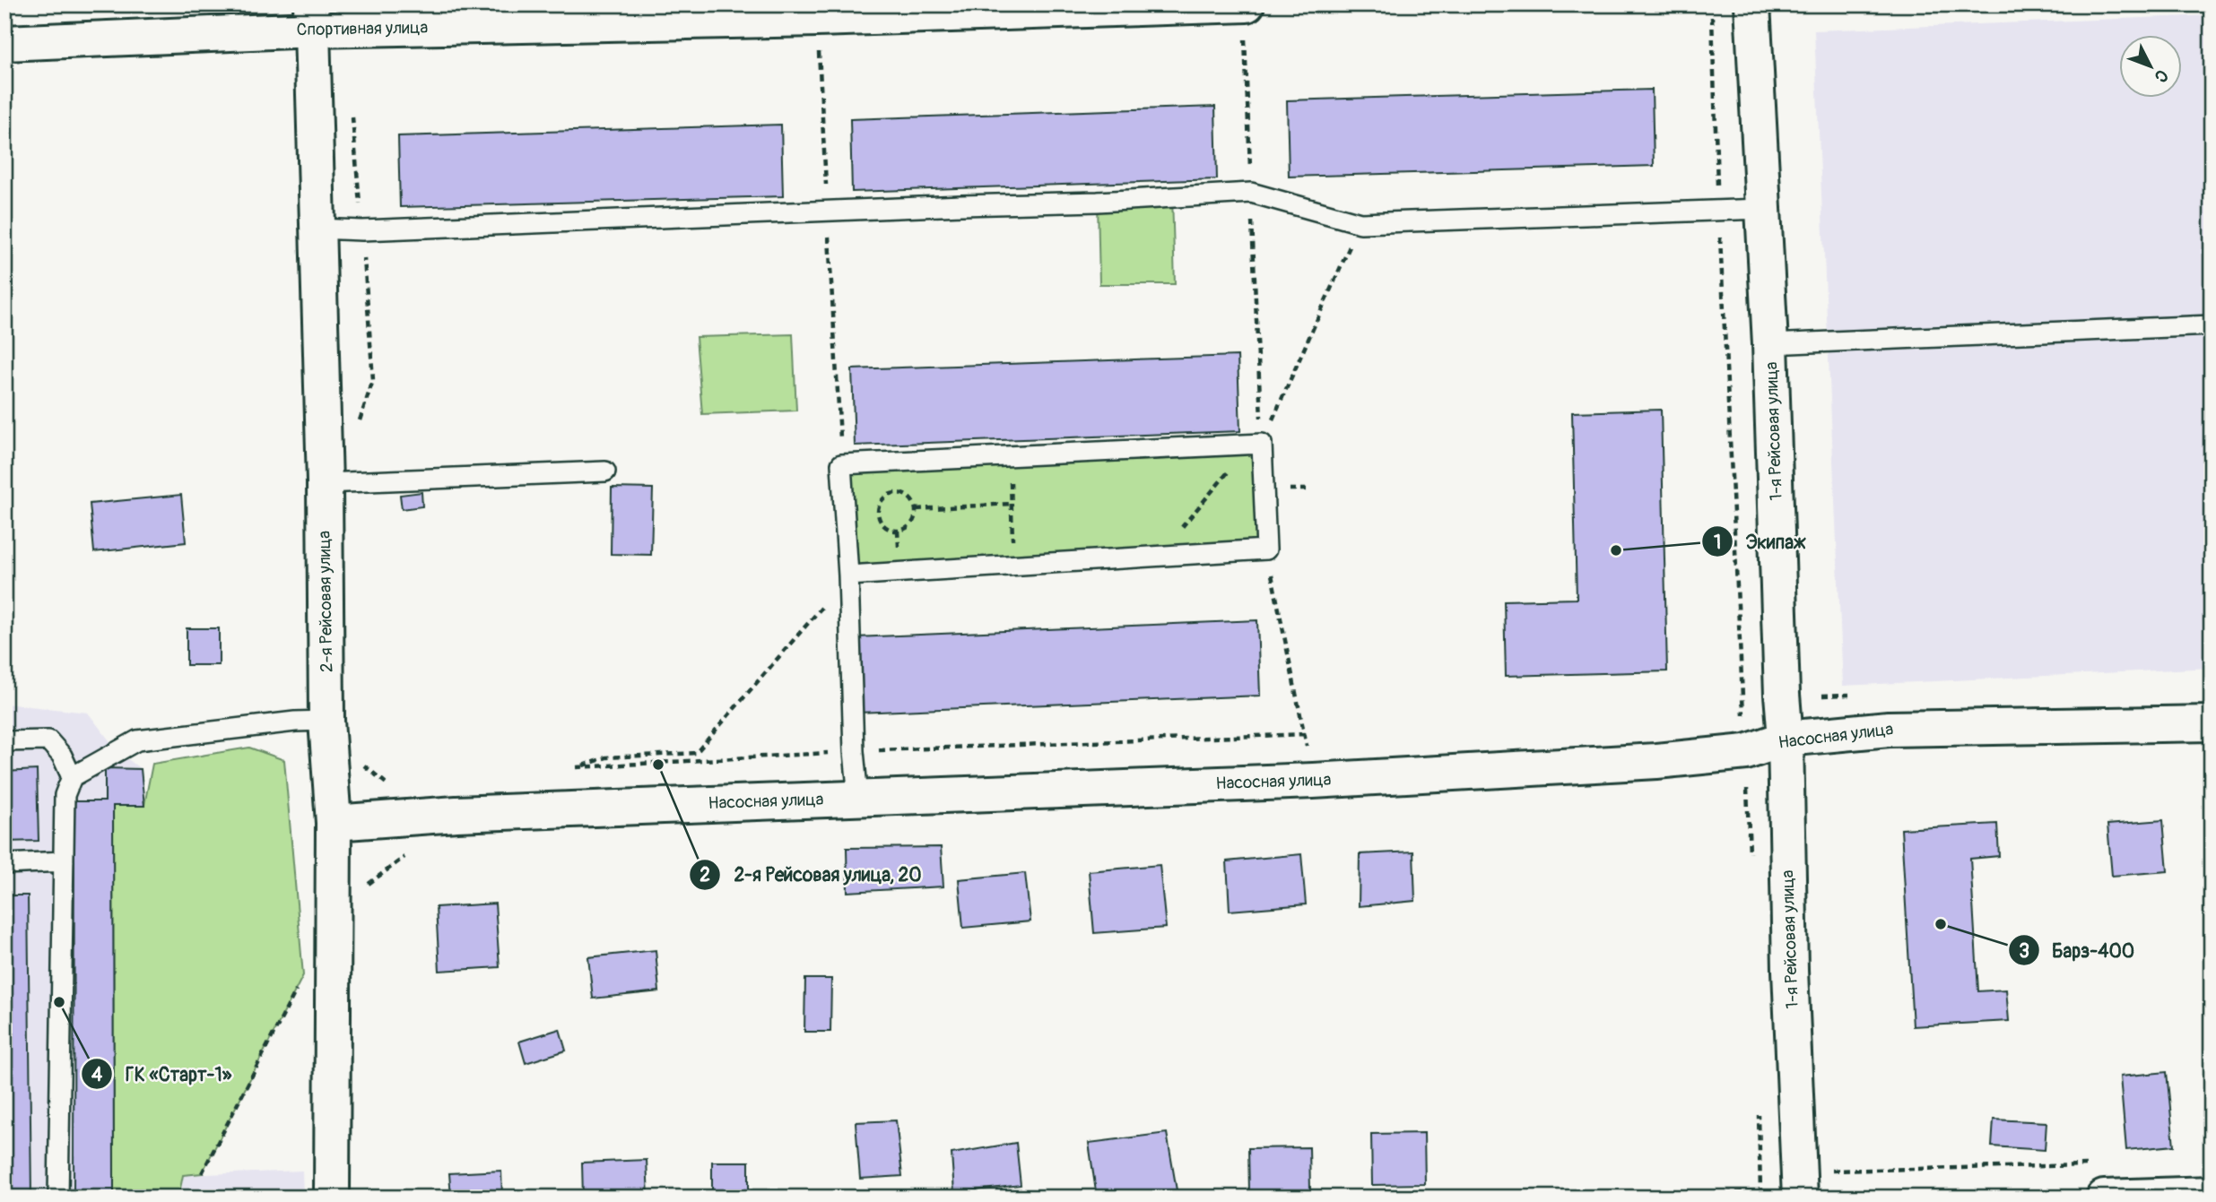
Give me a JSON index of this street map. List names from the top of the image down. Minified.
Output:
{"streets":{"street":["Спортивная улица","1-я Рейсовая улица","2-я Рейсовая улица","Насосная улица"]},"crossings":[["Спортивная улица","2-я Рейсовая улица"],["1-я Рейсовая улица","Насосная улица"],["2-я Рейсовая улица","Насосная улица"]],"places":["Экипаж","2-я Рейсовая улица, 20","Барз-400","ГК «Старт-1»"],"north":"bottom right"}
